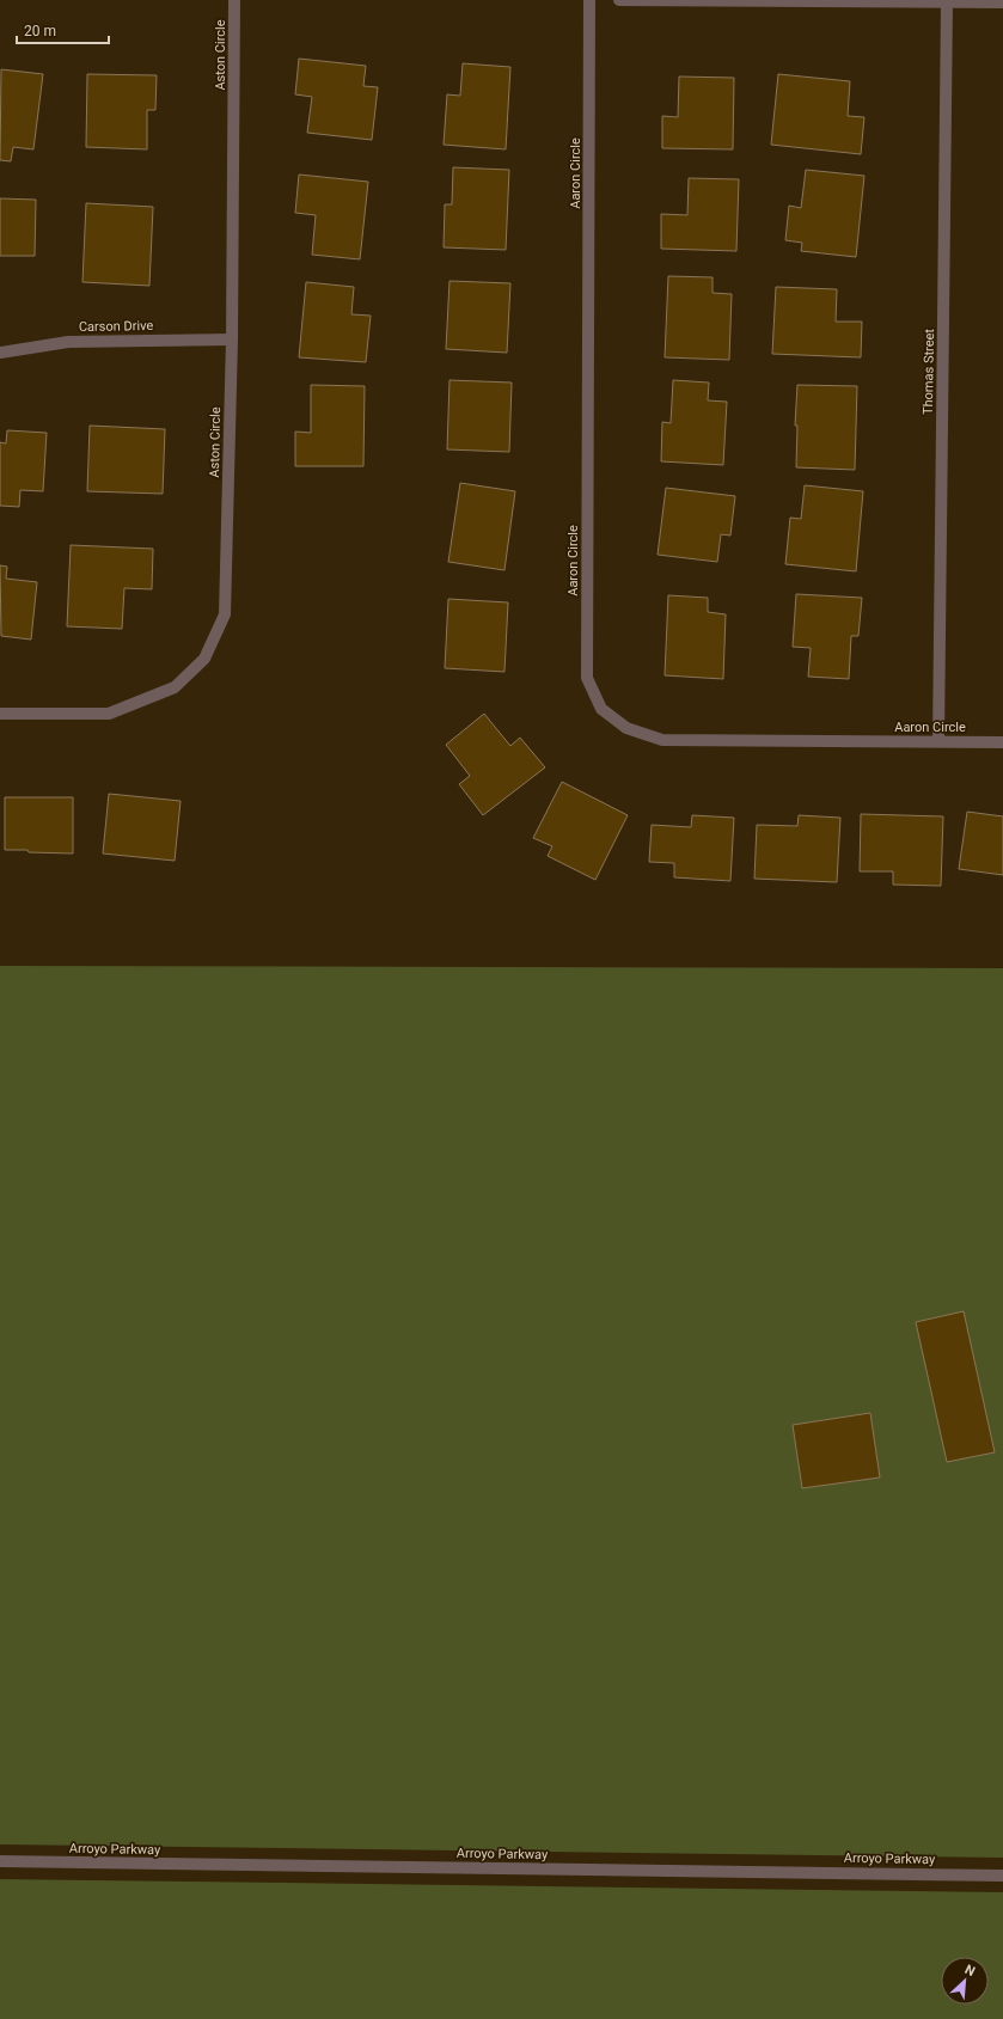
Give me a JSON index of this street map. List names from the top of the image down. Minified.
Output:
{"streets":{"street":["Aston Circle","Aaron Circle","Carson Drive","Thomas Street","Arroyo Parkway"]},"crossings":[["Aston Circle","Carson Drive"],["Aaron Circle","Thomas Street"]],"scale_bar":"20 m","north":"top right"}
